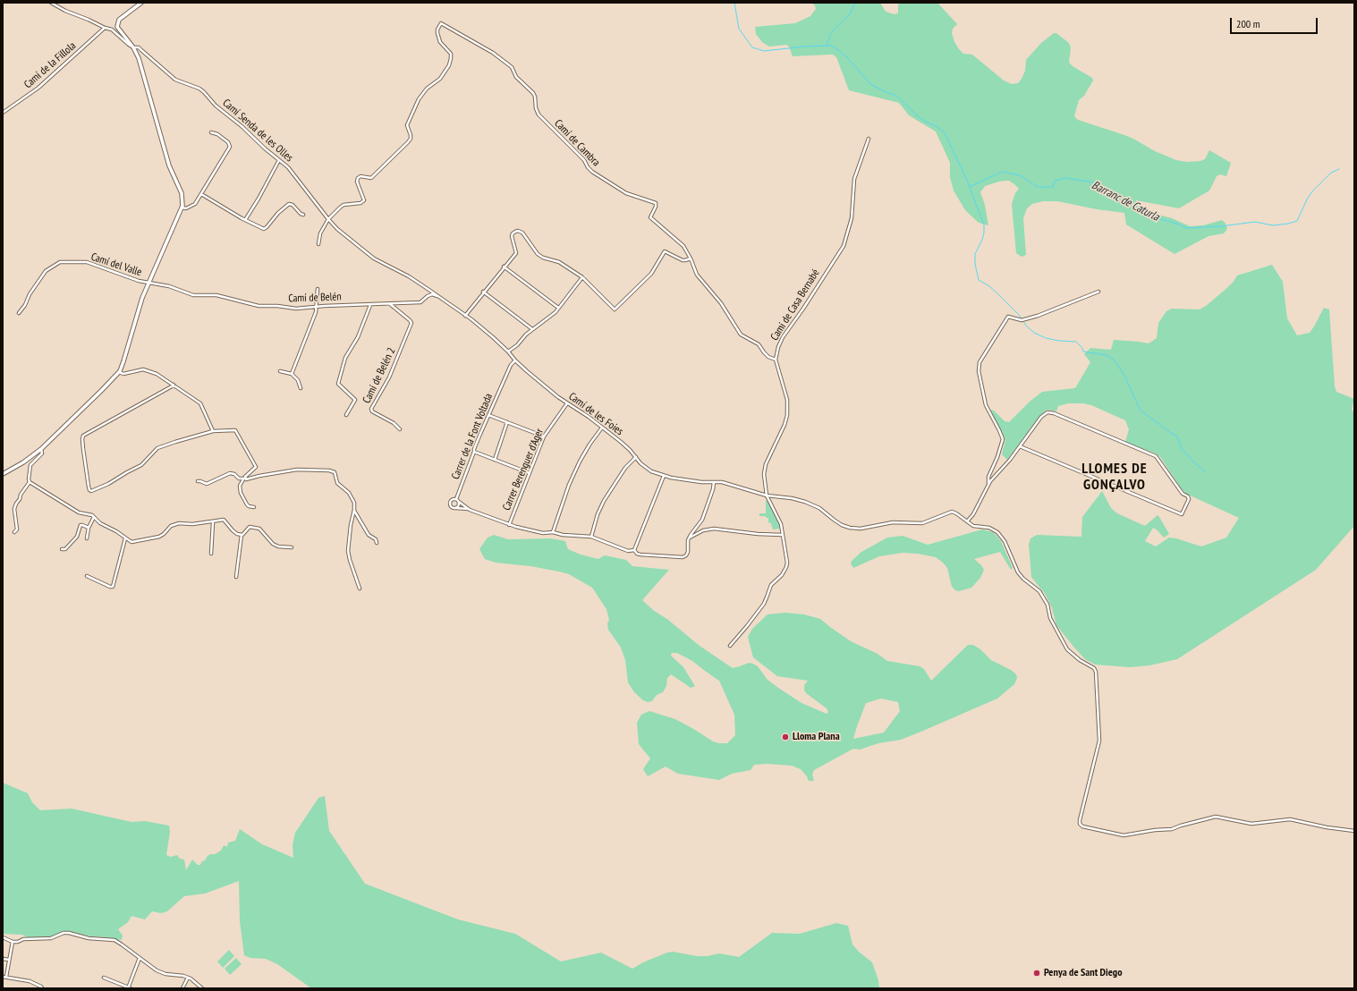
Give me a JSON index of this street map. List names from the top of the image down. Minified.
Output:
{"streets":{"street":["Camí de la Fillola","Camí Senda de les Olles","Camí de Cambra","Camí del Valle","Camí de Belén","Camí de Casa Bernabé","Camí de Belén 2","Camí de les Foies","Carrer de la Font Voltada","Carrer Berenguer d'Ager"]},"crossings":[["Camí de la Fillola","Camí Senda de les Olles"],["Camí Senda de les Olles","Camí de Cambra"],["Camí Senda de les Olles","Camí de Belén"],["Camí Senda de les Olles","Camí de les Foies"],["Camí de Cambra","Camí de Casa Bernabé"],["Camí del Valle","Camí de Belén"],["Camí de Belén","Camí de Belén 2"],["Camí de Belén","Camí de les Foies"],["Camí de les Foies","Carrer de la Font Voltada"],["Camí de les Foies","Carrer Berenguer d'Ager"]],"districts":["LLOMES DE GONÇALVO"],"water":["Barranc de Caturla"],"places":["Lloma Plana","Penya de Sant Diego"],"scale_bar":"200 m"}
